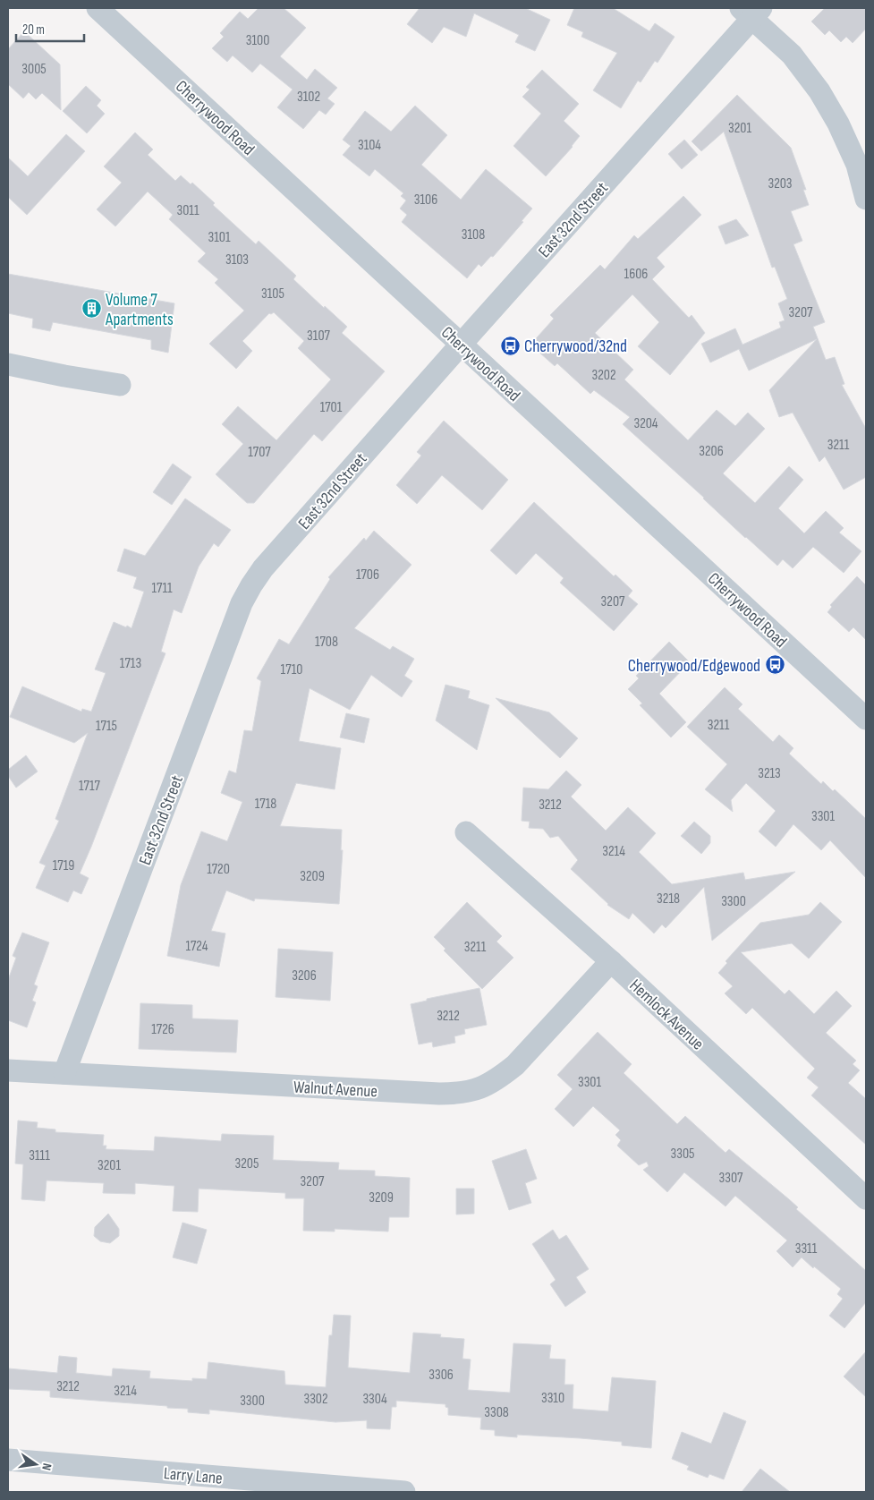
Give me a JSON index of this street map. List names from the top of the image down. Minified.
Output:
{"streets":{"street":["Cherrywood Road","East 32nd Street","Hemlock Avenue","Walnut Avenue","Larry Lane"]},"crossings":[["Cherrywood Road","East 32nd Street"],["East 32nd Street","Walnut Avenue"],["Hemlock Avenue","Walnut Avenue"]],"places":{"building":["Volume 7 Apartments"],"bus stop":["Cherrywood/32nd","Cherrywood/Edgewood"]},"house_numbers":["3100","3005","3102","3201","3104","3203","3106","3011","3108","3101","3103","1606","3105","3207","3107","3202","1701","3204","3211","3206","1707","1706","1711","3207","1708","1713","1710","3211","1715","3213","1717","1718","3212","3301","3214","1719","1720","3209","3218","3300","1724","3211","3206","3212","1726","3301","3305","3111","3205","3201","3307","3207","3209","3311","3306","3212","3214","3310","3302","3304","3300","3308"],"scale_bar":"20 m","north":"right"}
